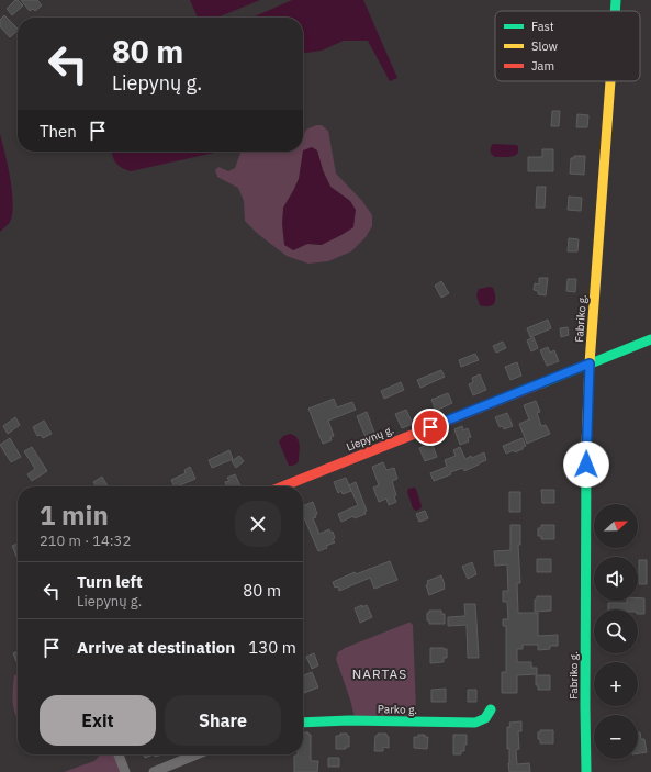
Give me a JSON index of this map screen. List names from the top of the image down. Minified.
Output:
{"streets":{"street":["Fabriko g.","Liepynų g.","Parko g."]},"crossings":[["Fabriko g.","Liepynų g."]],"districts":["NARTAS"],"legend":["Fast","Slow","Jam"],"north":"right","page":{"turn":["80 m","Liepynų g."],"then":"Then","heading":["1 min","210 m · 14:32"],"map_buttons":["+","−"],"list":[{"name":"Turn left","note":"Liepynų g.","value":"80 m"},{"name":"Arrive at destination","value":"130 m"}],"buttons":["Exit","Share"]}}
